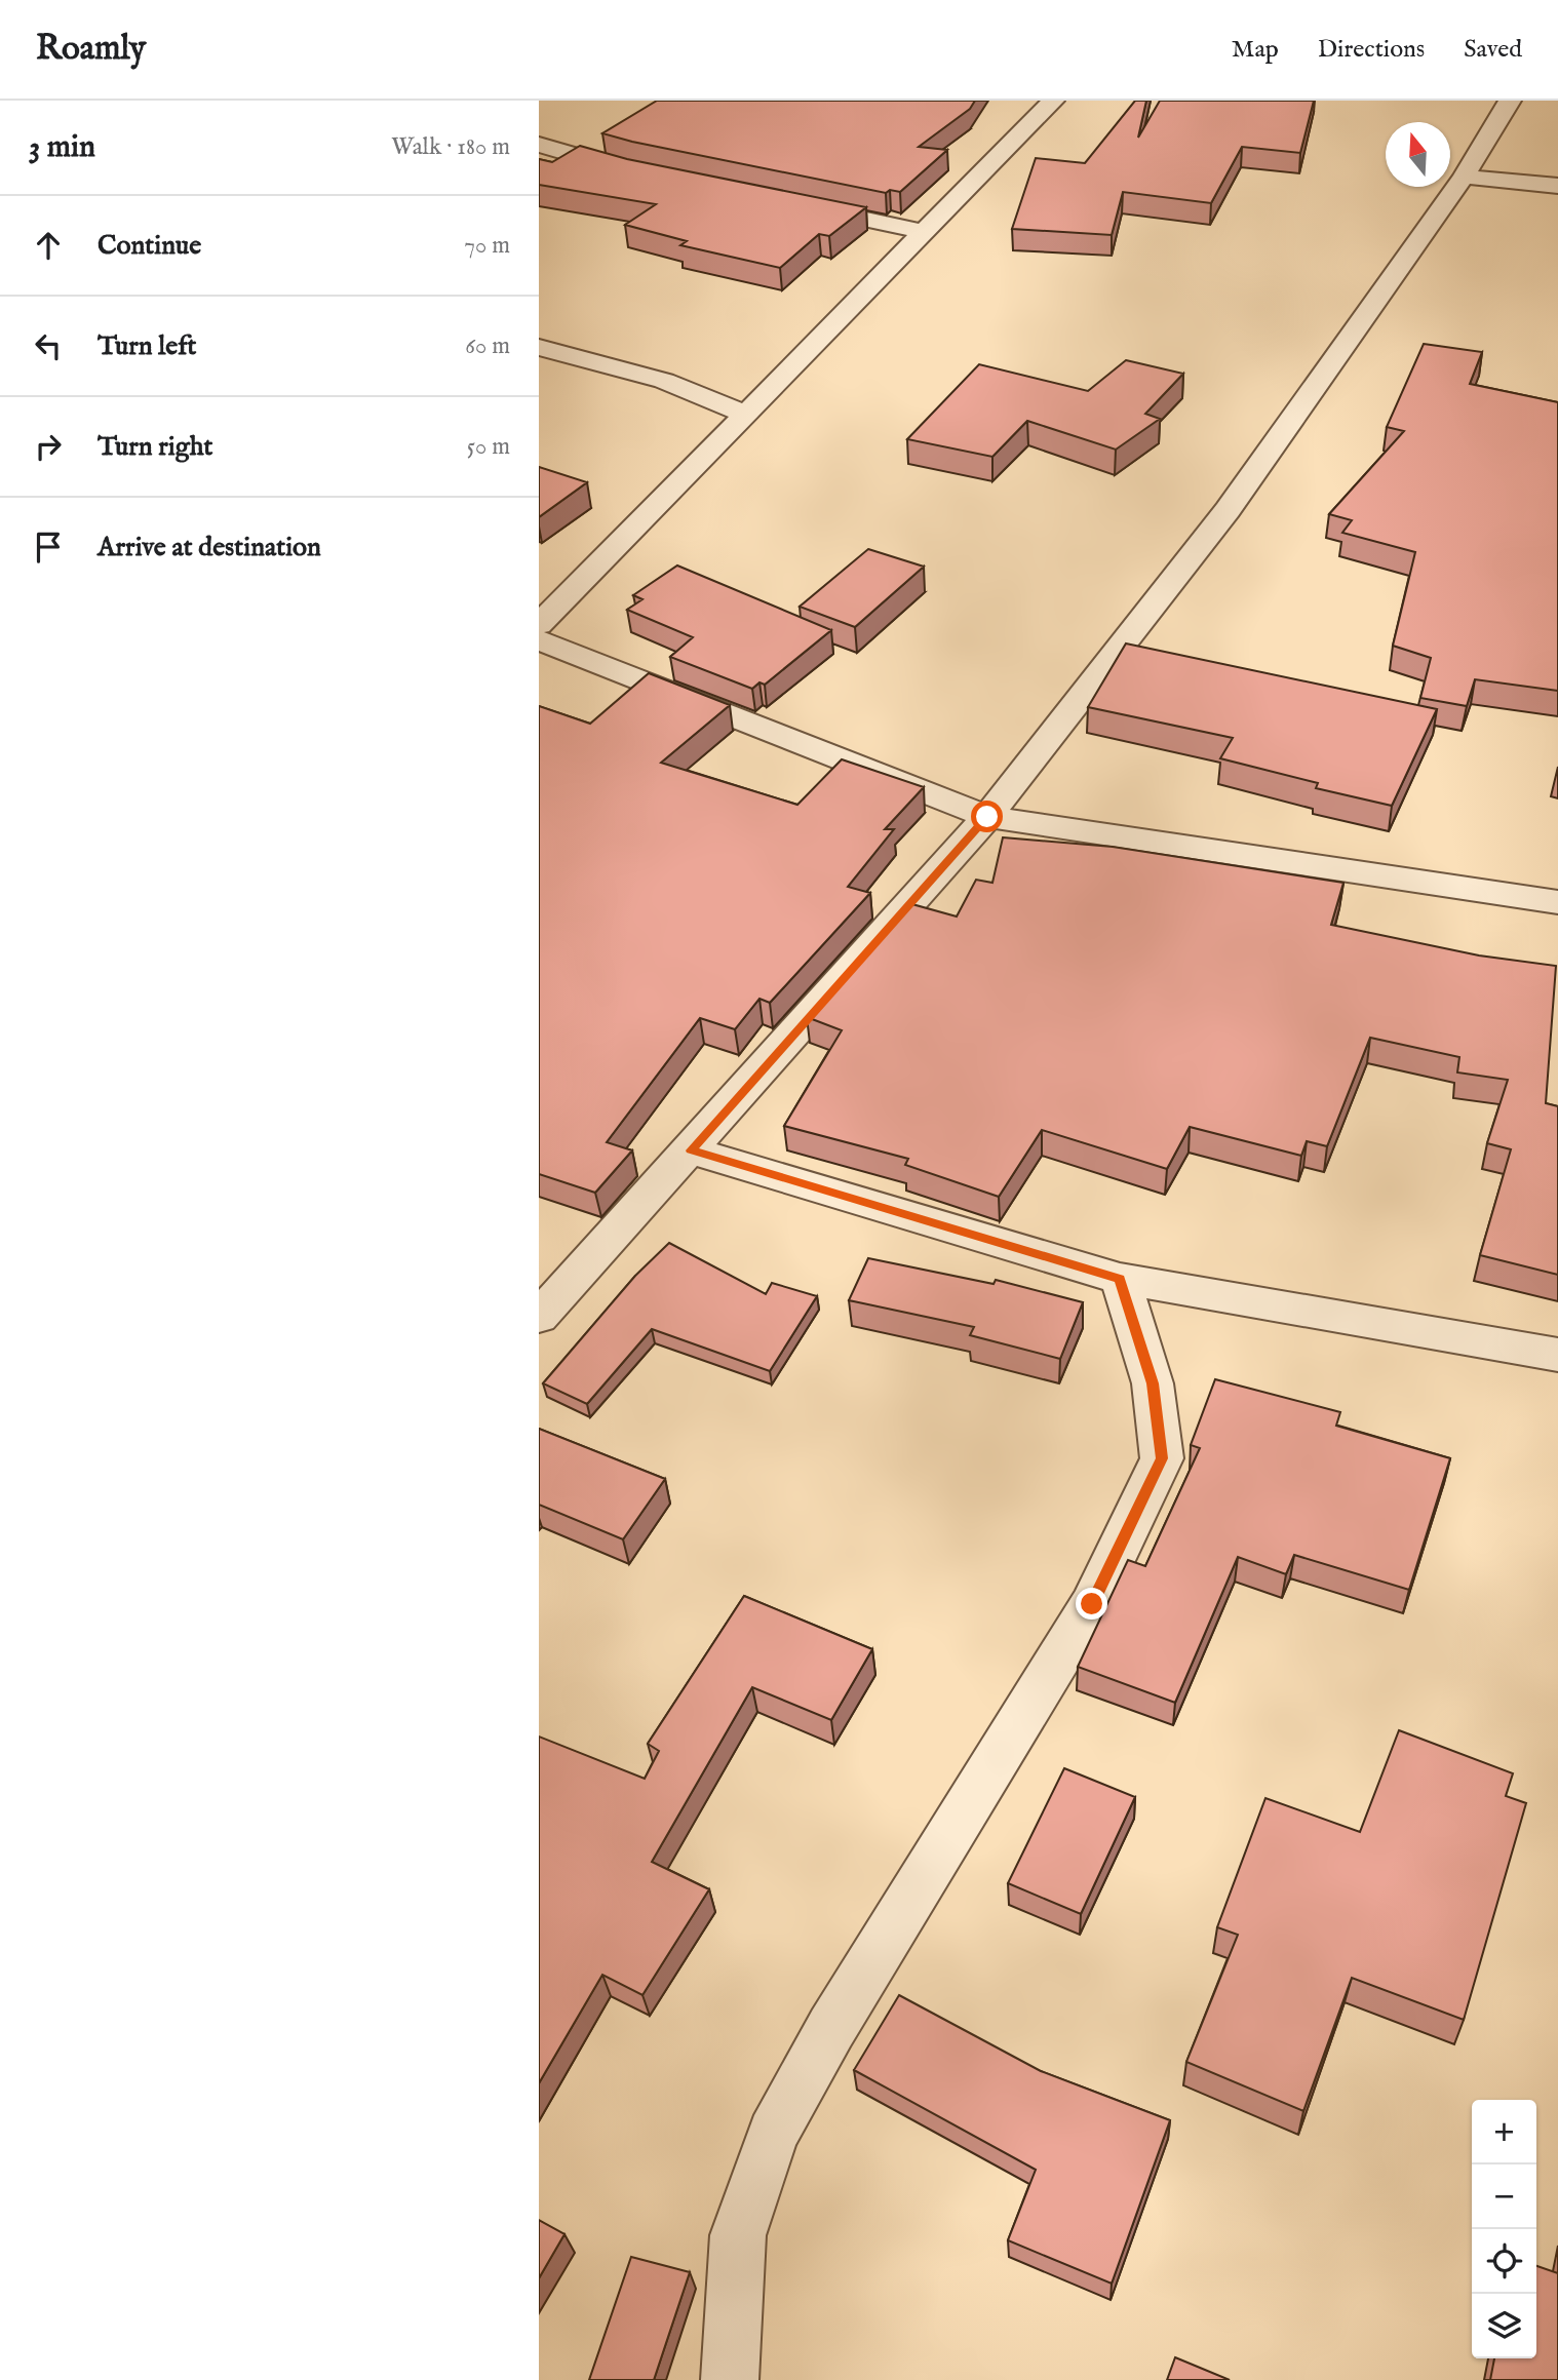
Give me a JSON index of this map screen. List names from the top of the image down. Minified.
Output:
{"north":"top","page":{"header":"Roamly","nav":["Map","Directions","Saved"],"heading":["3 min","Walk · 180 m"],"list":[["Continue","70 m"],["Turn left","60 m"],["Turn right","50 m"],"Arrive at destination"],"map_buttons":["+","−"]}}
